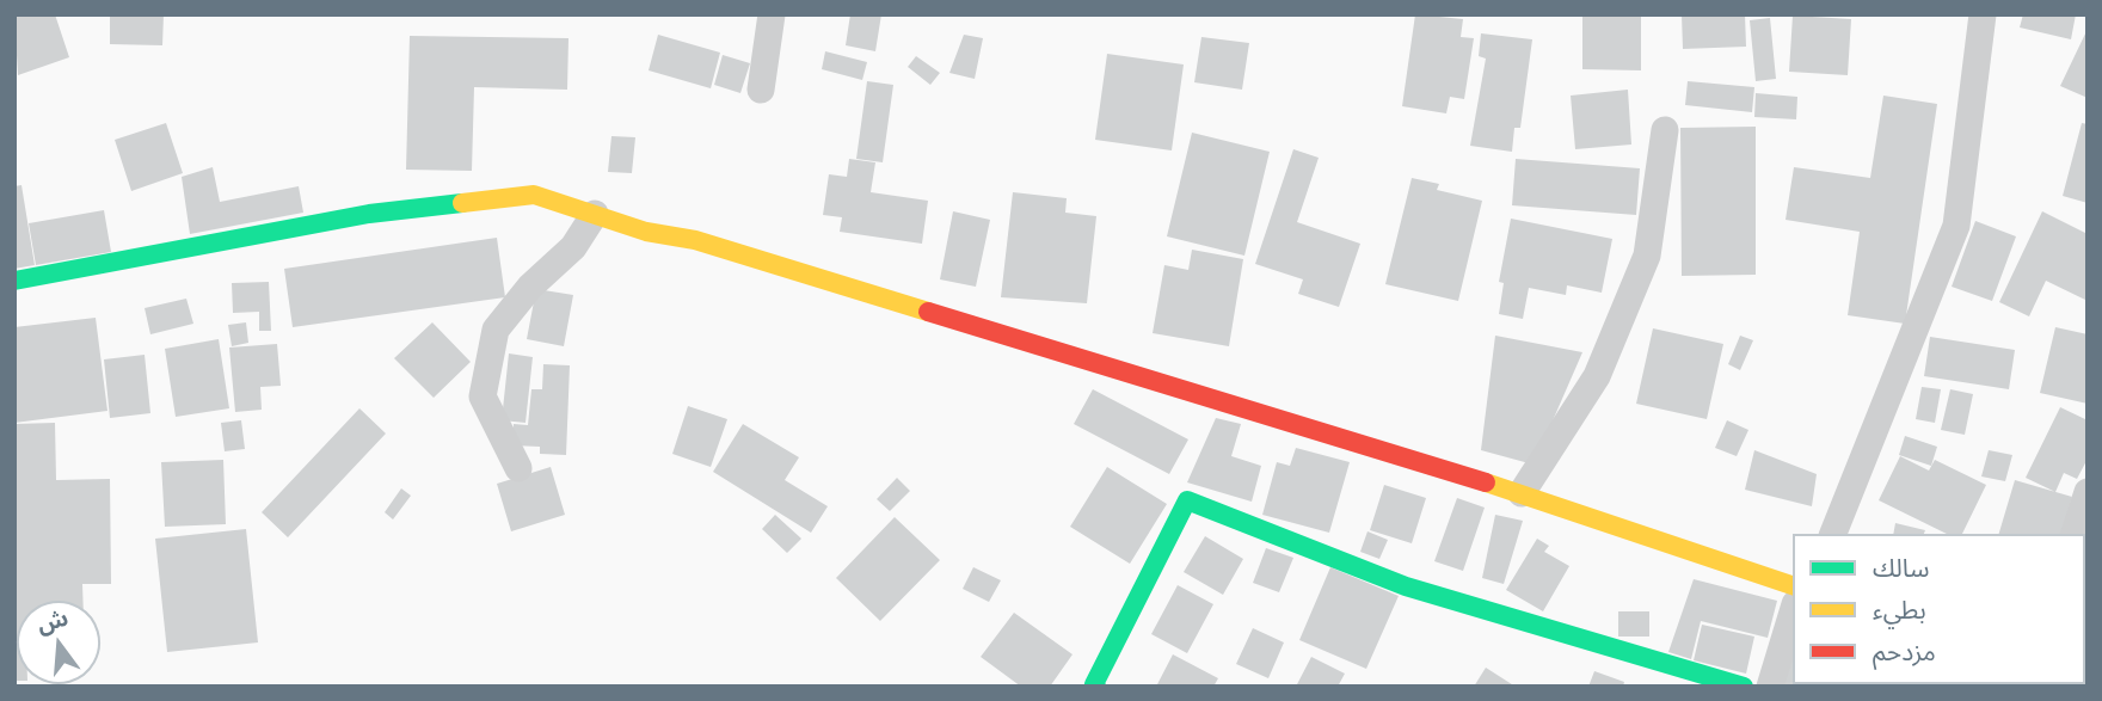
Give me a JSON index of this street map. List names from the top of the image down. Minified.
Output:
{"legend":["سالك","بطيء","مزدحم"],"north":"top"}
